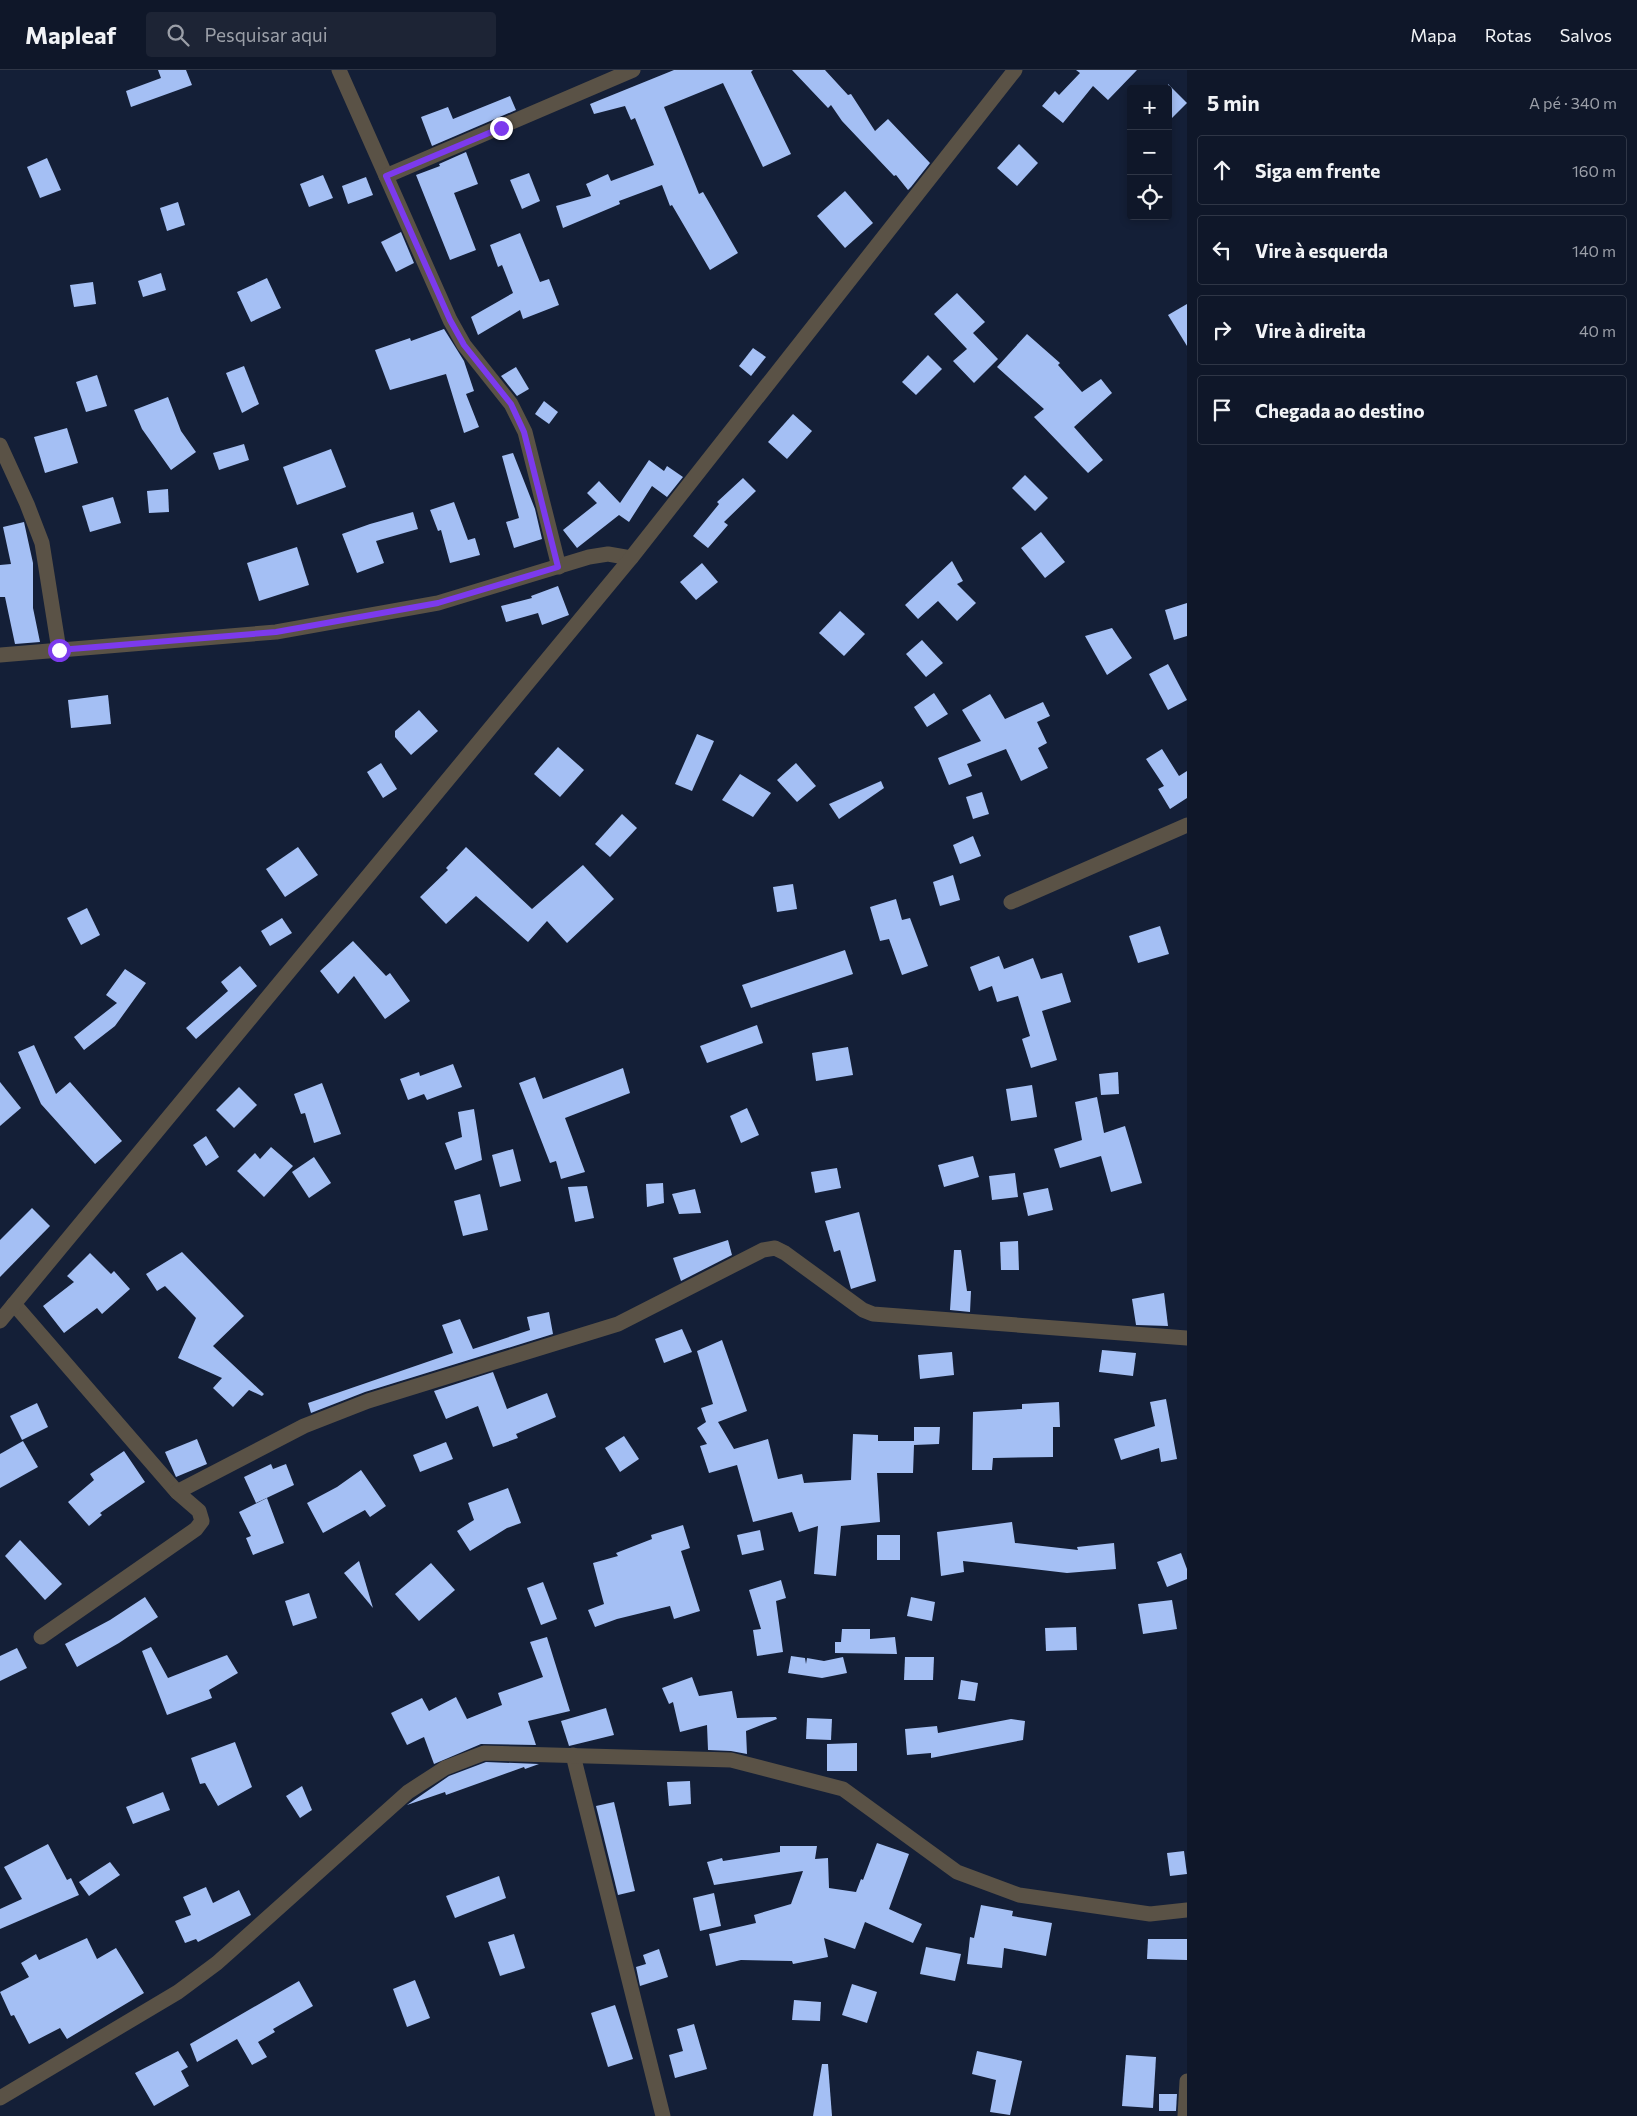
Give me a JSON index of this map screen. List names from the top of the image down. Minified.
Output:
{"page":{"header":"Mapleaf","search":"Pesquisar aqui","nav":["Mapa","Rotas","Salvos"],"heading":["5 min","A pé · 340 m"],"map_buttons":["+","−"],"list":[["Siga em frente","160 m"],["Vire à esquerda","140 m"],["Vire à direita","40 m"],"Chegada ao destino"]}}
